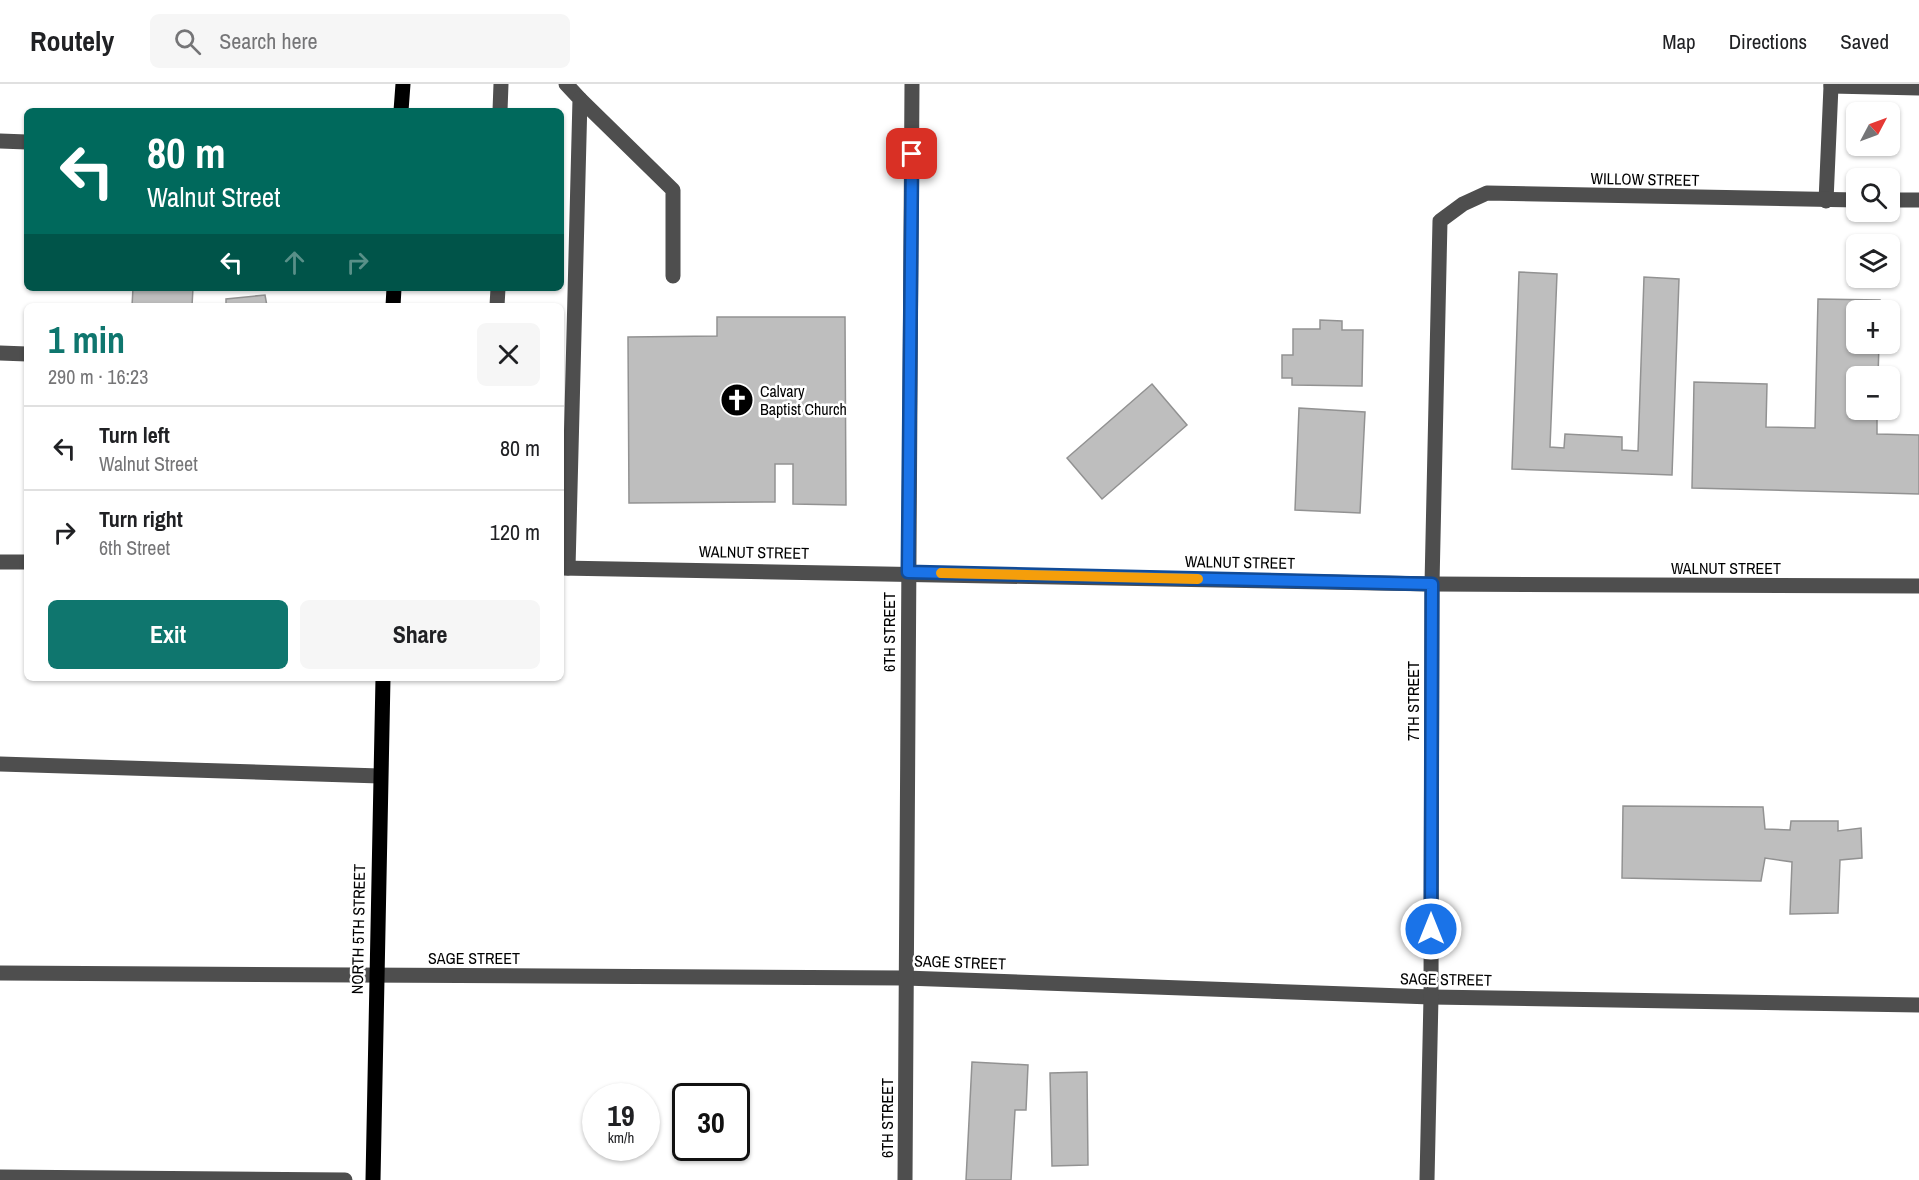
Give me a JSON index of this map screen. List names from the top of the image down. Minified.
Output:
{"streets":{"main road":["NORTH 5TH STREET"],"street":["WILLOW STREET","WALNUT STREET","6TH STREET","7TH STREET","SAGE STREET"]},"crossings":[["WILLOW STREET","7TH STREET"],["WALNUT STREET","6TH STREET"],["WALNUT STREET","7TH STREET"],["6TH STREET","SAGE STREET"],["7TH STREET","SAGE STREET"],["NORTH 5TH STREET","SAGE STREET"]],"places":{"church":["Calvary Baptist Church"]},"north":"top right","page":{"header":"Routely","search":"Search here","nav":["Map","Directions","Saved"],"map_buttons":["+","−"],"turn":["80 m","Walnut Street"],"heading":["1 min","290 m · 16:23"],"list":[{"name":"Turn left","note":"Walnut Street","value":"80 m"},{"name":"Turn right","note":"6th Street","value":"120 m"}],"buttons":["Exit","Share"],"speed":"19 km/h","limit":"30"}}
